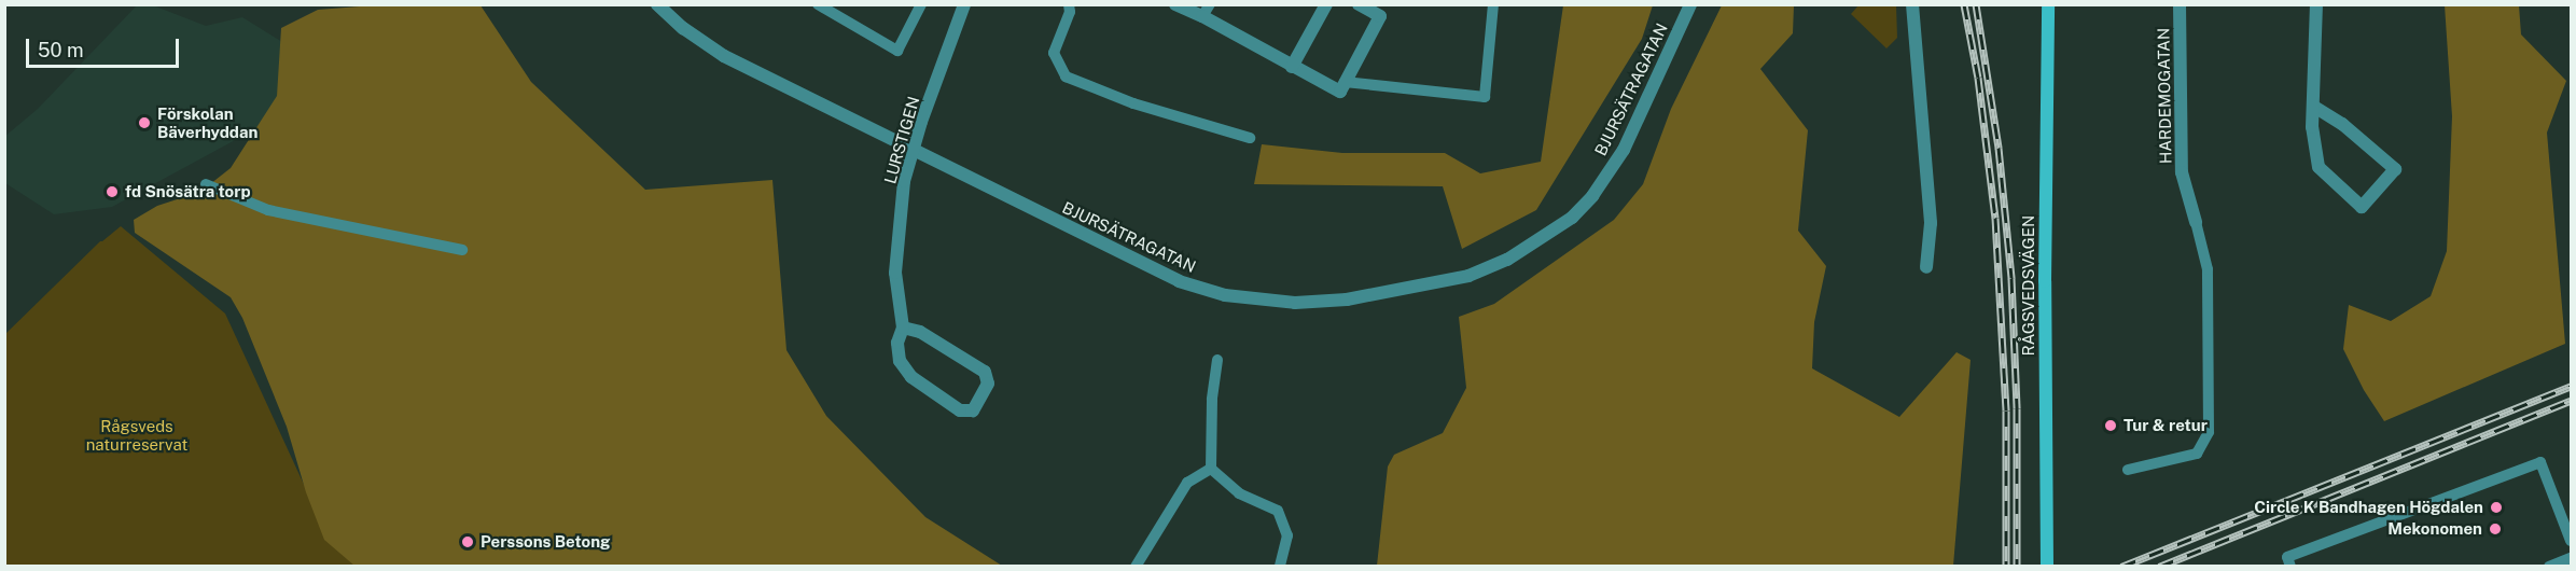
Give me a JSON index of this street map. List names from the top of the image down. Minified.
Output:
{"streets":{"street":["BJURSÄTRAGATAN","HARDEMOGATAN","LURSTIGEN","RÅGSVEDSVÄGEN"]},"crossings":[["BJURSÄTRAGATAN","LURSTIGEN"]],"parks":["Rågsveds naturreservat"],"places":["Förskolan Bäverhyddan","fd Snösätra torp","Tur & retur","Circle K Bandhagen Högdalen","Mekonomen","Perssons Betong"],"scale_bar":"50 m"}
